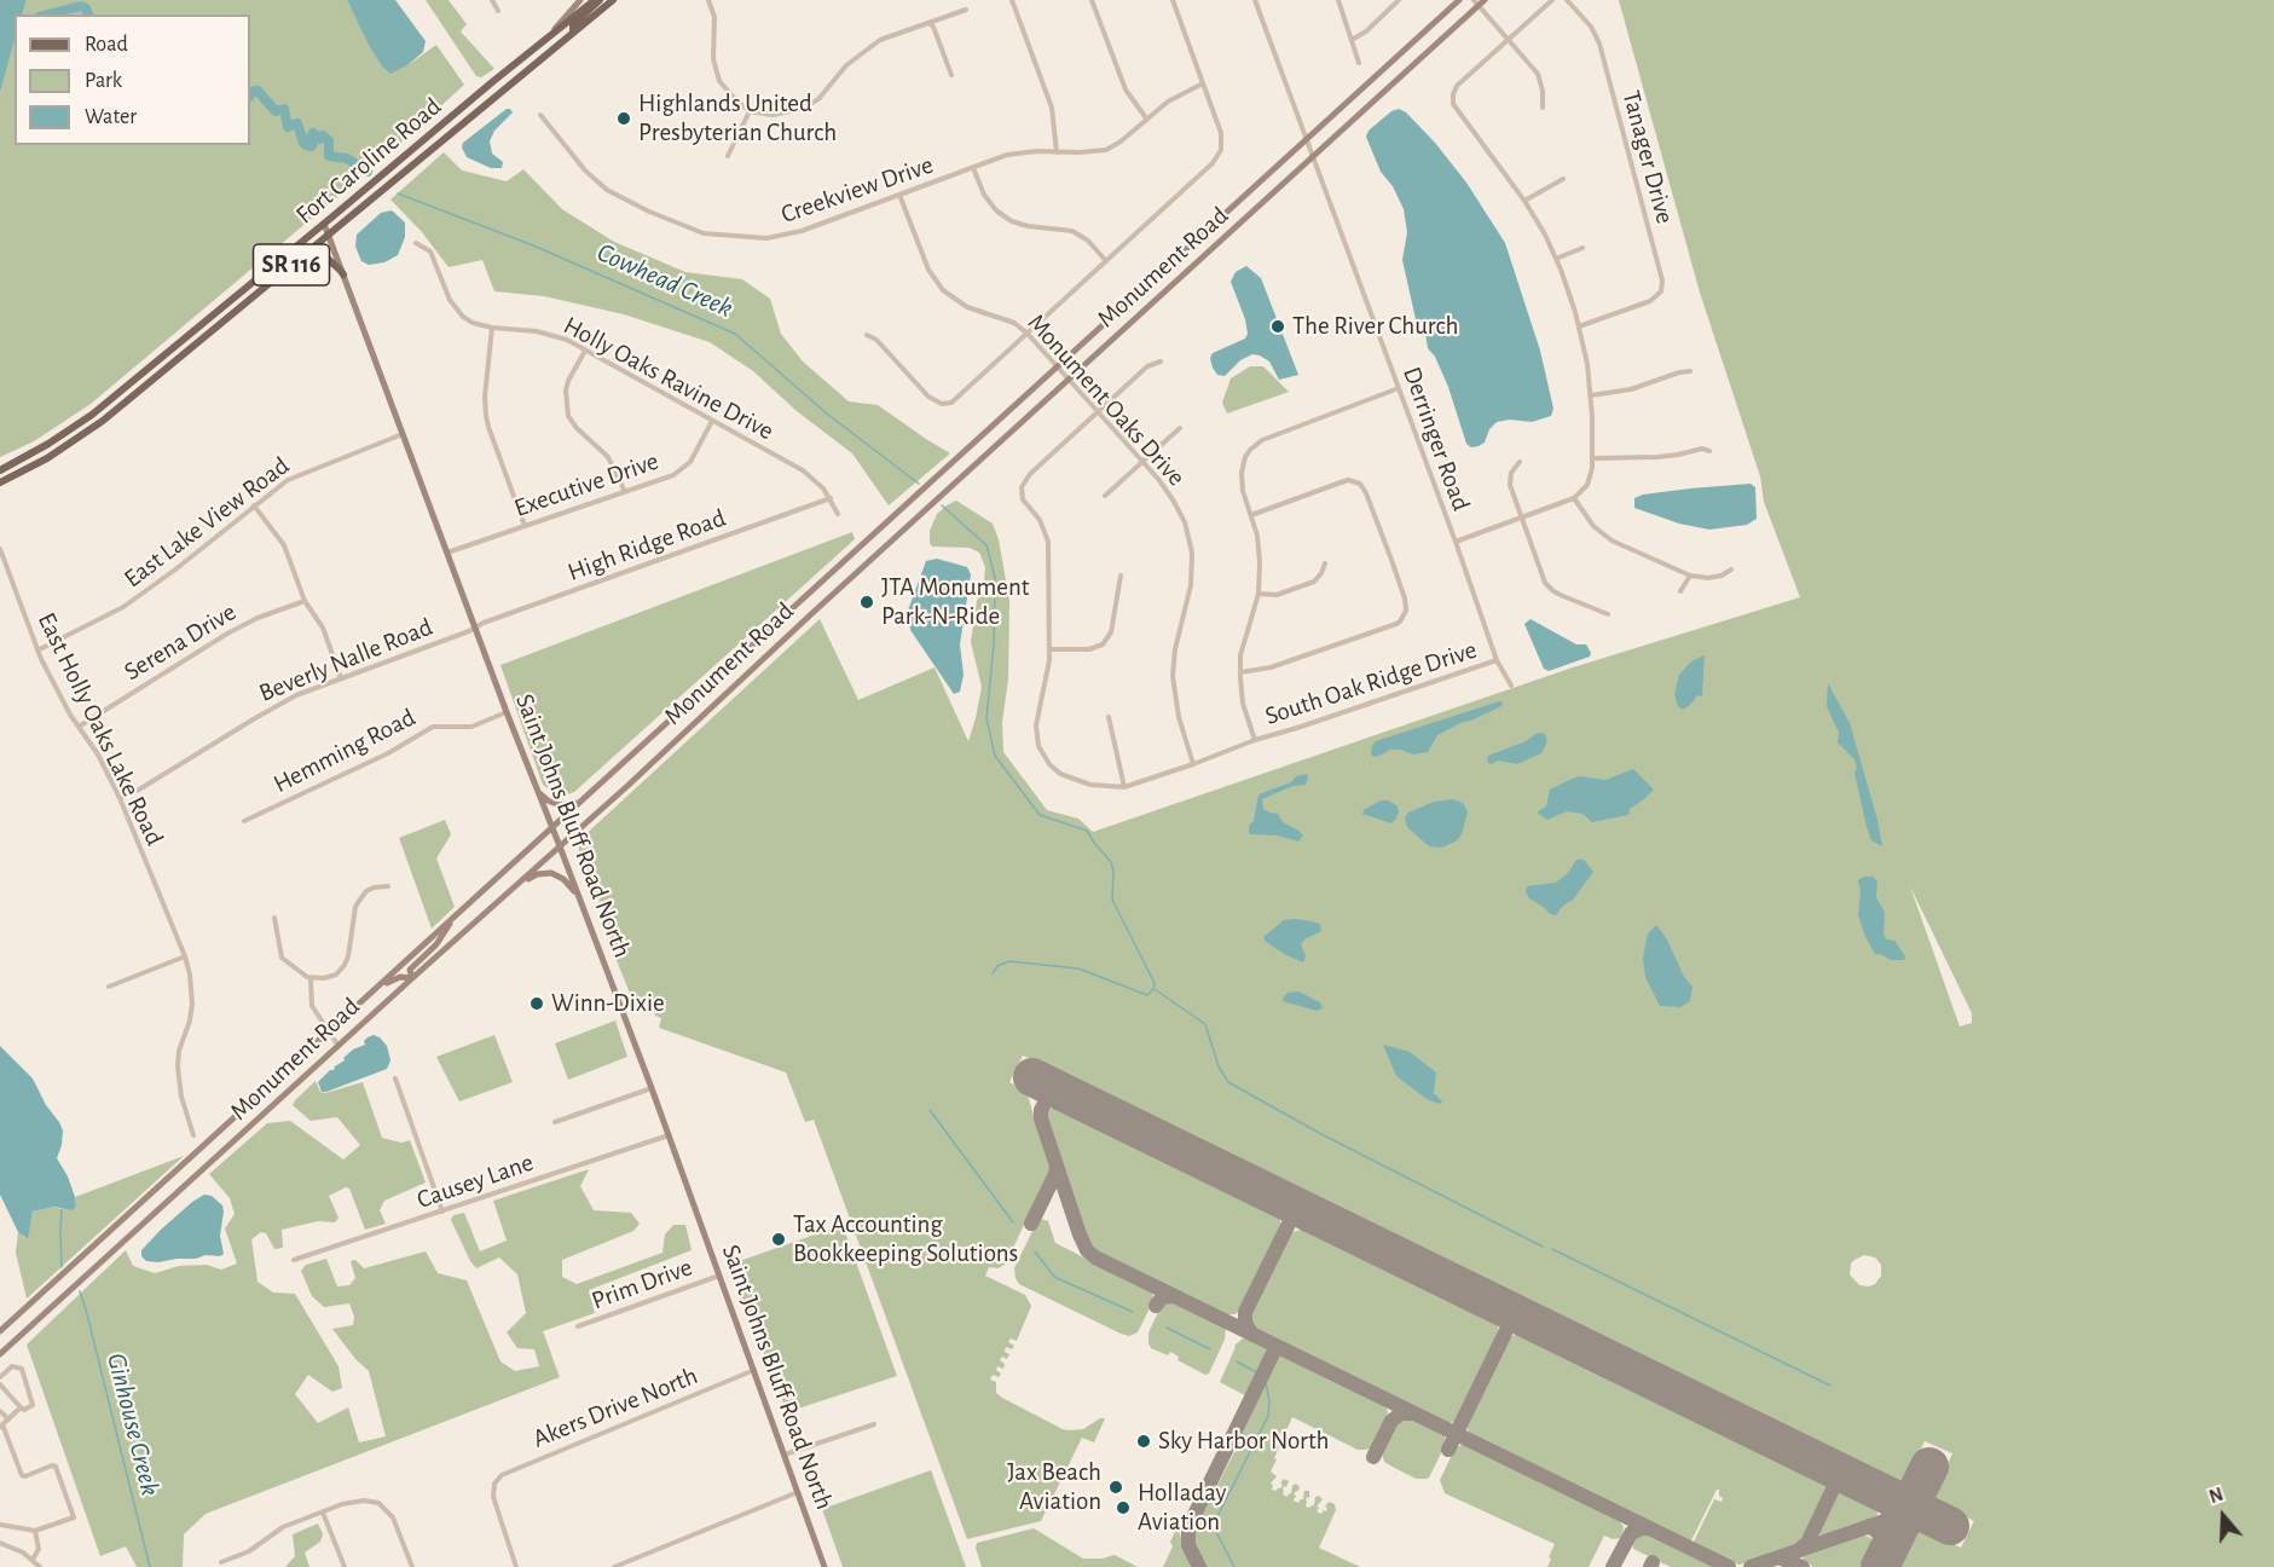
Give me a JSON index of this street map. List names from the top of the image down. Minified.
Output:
{"streets":{"main road":["Fort Caroline Road","SR 116","Monument Road","Saint Johns Bluff Road North"],"street":["Tanager Drive","Creekview Drive","Holly Oaks Ravine Drive","Monument Oaks Drive","Derringer Road","Executive Drive","East Lake View Road","High Ridge Road","Serena Drive","Beverly Nalle Road","South Oak Ridge Drive","East Holly Oaks Lake Road","Hemming Road","Causey Lane","Prim Drive","Akers Drive North"]},"crossings":[["Fort Caroline Road","SR 116"],["Fort Caroline Road","Saint Johns Bluff Road North"],["Creekview Drive","Monument Oaks Drive"],["Monument Road","Monument Oaks Drive"],["Monument Road","Derringer Road"],["Monument Road","Saint Johns Bluff Road North"],["Holly Oaks Ravine Drive","Executive Drive"],["Holly Oaks Ravine Drive","High Ridge Road"],["Monument Oaks Drive","South Oak Ridge Drive"],["Derringer Road","South Oak Ridge Drive"],["Executive Drive","Saint Johns Bluff Road North"],["East Lake View Road","East Holly Oaks Lake Road"],["East Lake View Road","Saint Johns Bluff Road North"],["High Ridge Road","Beverly Nalle Road"],["High Ridge Road","Saint Johns Bluff Road North"],["Serena Drive","East Holly Oaks Lake Road"],["Beverly Nalle Road","East Holly Oaks Lake Road"],["Beverly Nalle Road","Saint Johns Bluff Road North"],["Hemming Road","Saint Johns Bluff Road North"],["Saint Johns Bluff Road North","Causey Lane"],["Saint Johns Bluff Road North","Prim Drive"],["Saint Johns Bluff Road North","Akers Drive North"]],"water":["Cowhead Creek","Ginhouse Creek"],"places":["Highlands United Presbyterian Church","The River Church","JTA Monument Park-N-Ride","Winn-Dixie","Tax Accounting Bookkeeping Solutions","Sky Harbor North","Jax Beach Aviation","Holladay Aviation"],"legend":["Road","Park","Water"],"north":"top"}
